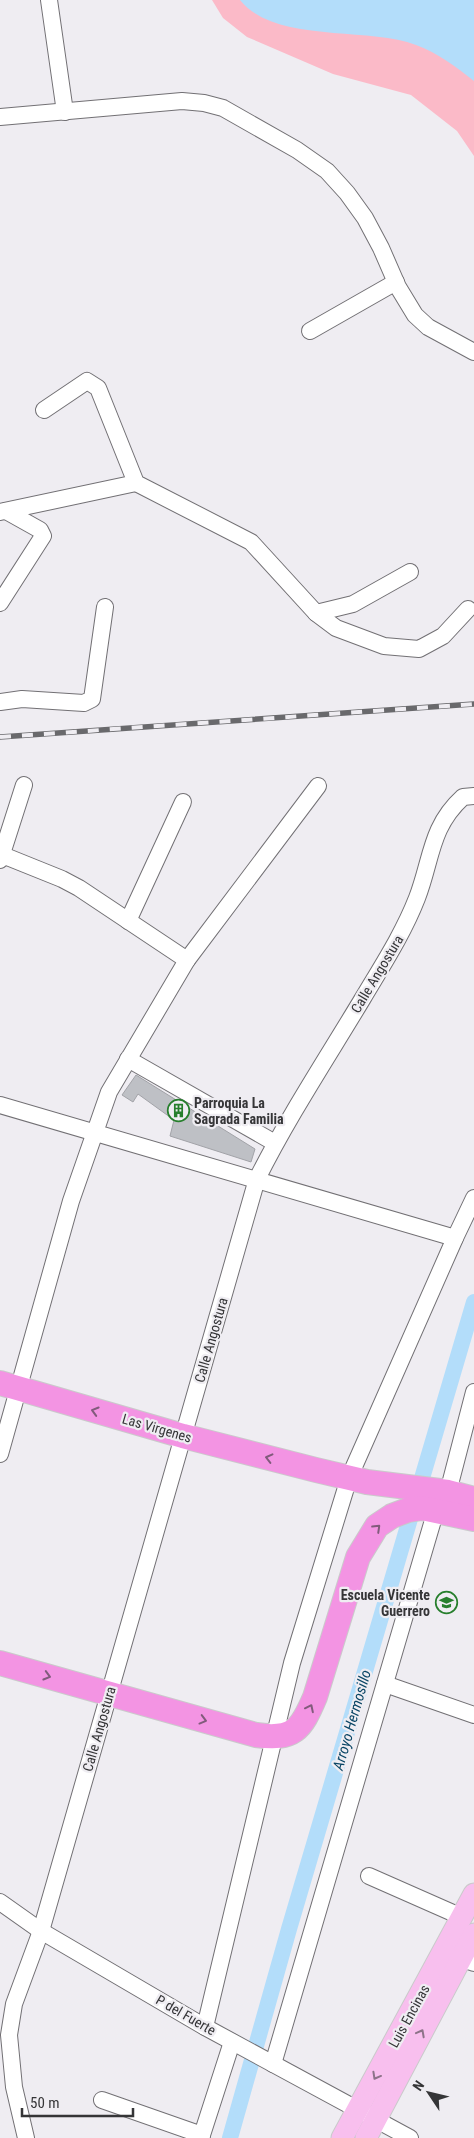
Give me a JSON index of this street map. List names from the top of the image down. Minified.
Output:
{"streets":{"highway":["Las Virgenes"],"main road":["Luis Encinas"],"street":["Calle Angostura","P del Fuerte"]},"crossings":[["Calle Angostura","Las Virgenes"],["Calle Angostura","P del Fuerte"],["P del Fuerte","Luis Encinas"]],"one_way":["Las Virgenes"],"water":["Arroyo Hermosillo"],"places":{"building":["Parroquia La Sagrada Familia"],"school or university":["Escuela Vicente Guerrero"]},"scale_bar":"50 m","north":"top left"}
